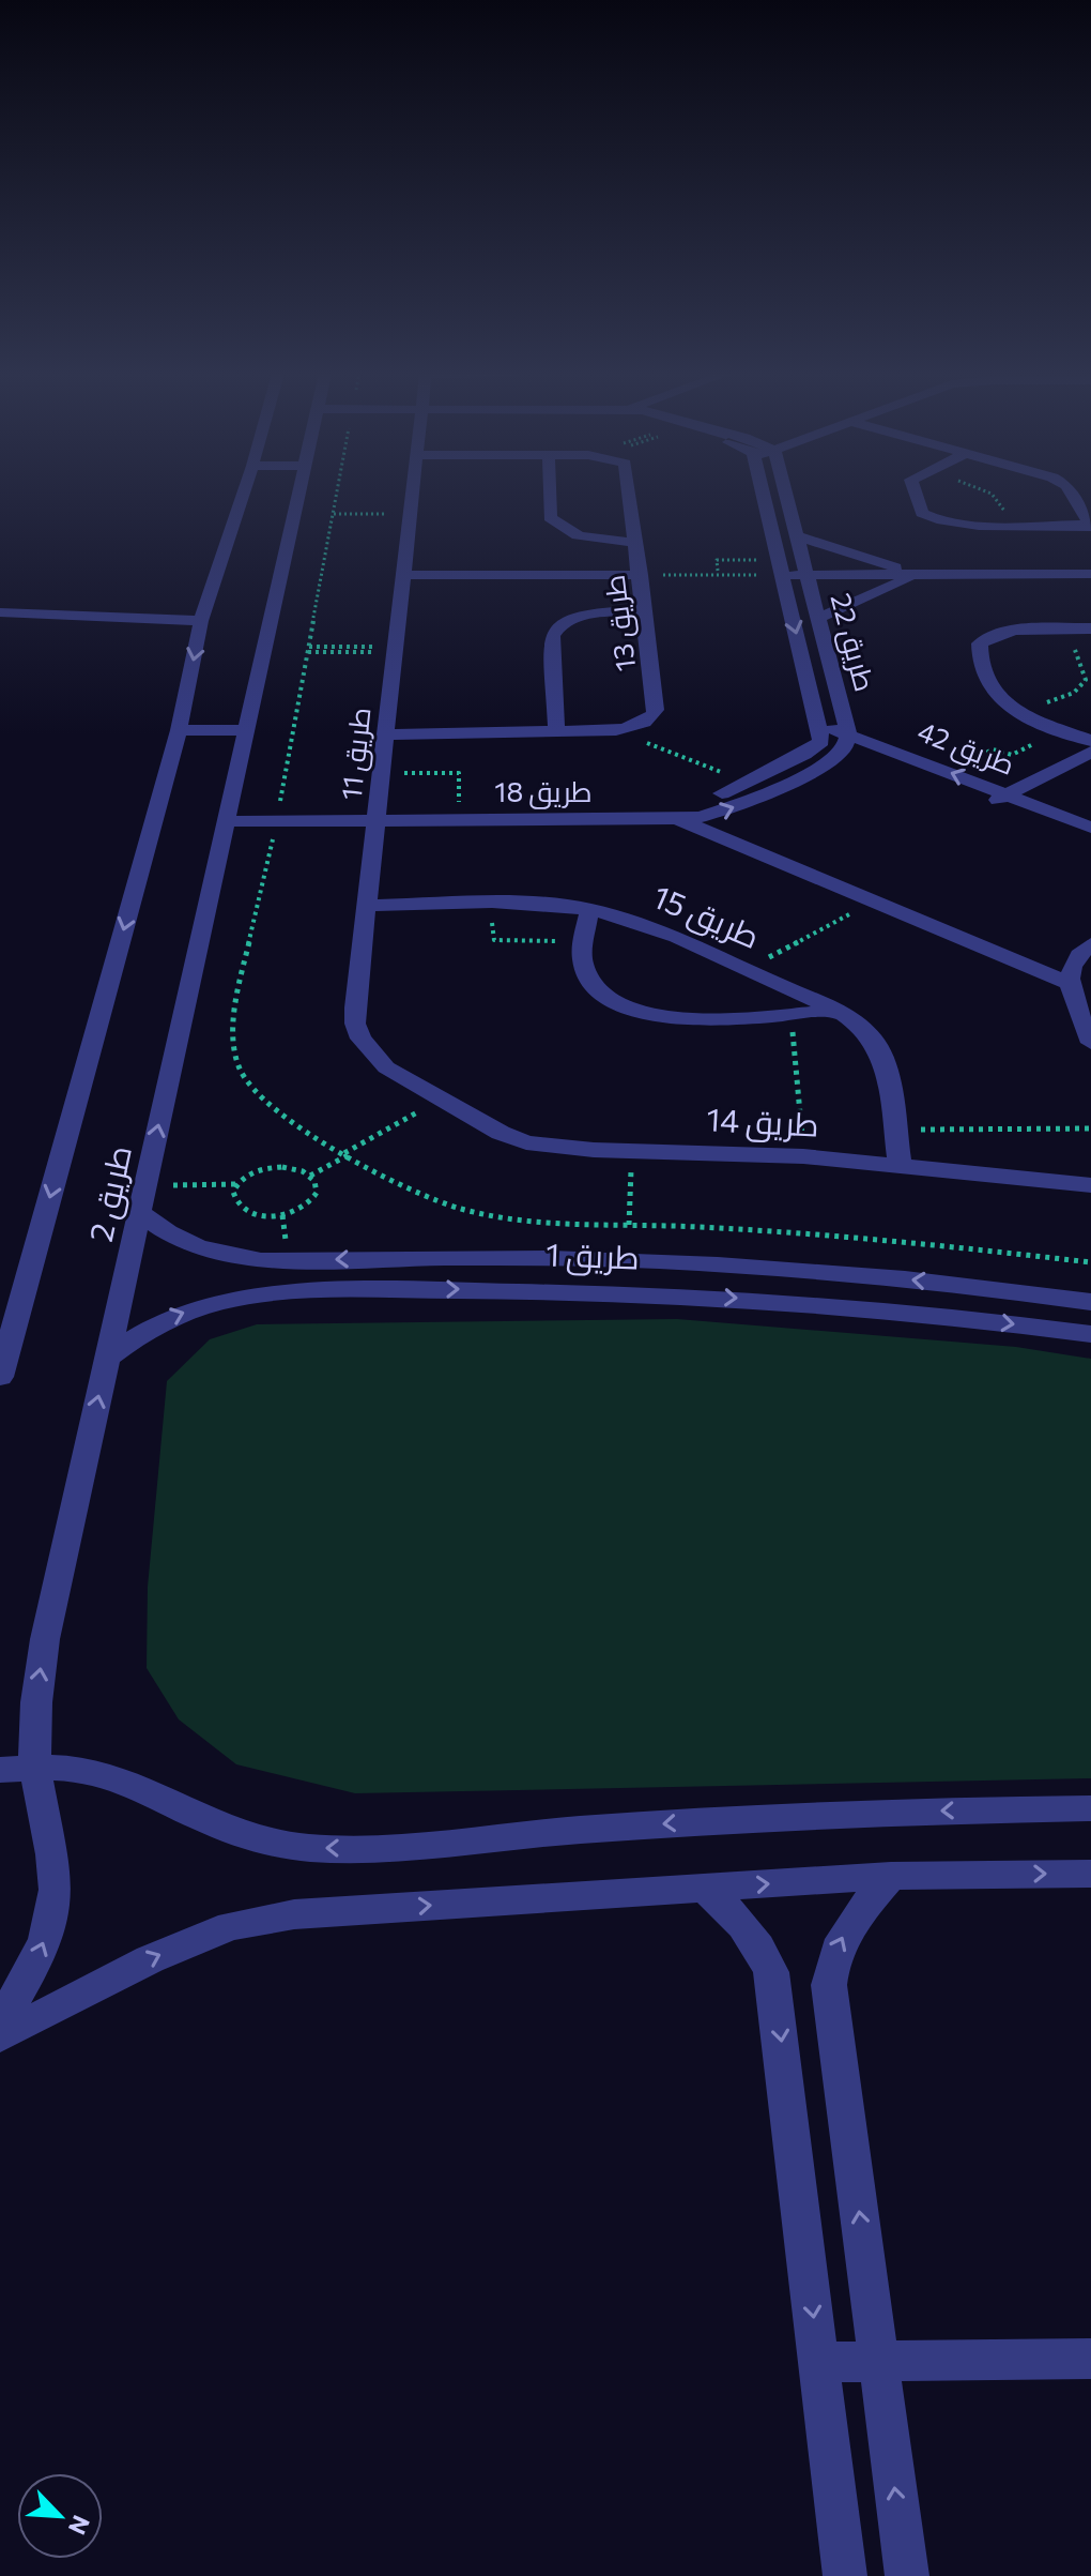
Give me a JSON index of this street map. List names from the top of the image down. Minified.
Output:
{"streets":{"street":["طريق 13","طريق 22","طريق 42","طريق 11","طريق 18","طريق 15","طريق 14","طريق 2","طريق 1"]},"crossings":[["طريق 13","طريق 11"],["طريق 22","طريق 42"],["طريق 22","طريق 18"],["طريق 42","طريق 18"],["طريق 11","طريق 18"],["طريق 11","طريق 15"],["طريق 11","طريق 14"],["طريق 18","طريق 2"],["طريق 15","طريق 14"],["طريق 2","طريق 1"]],"north":"bottom right"}
